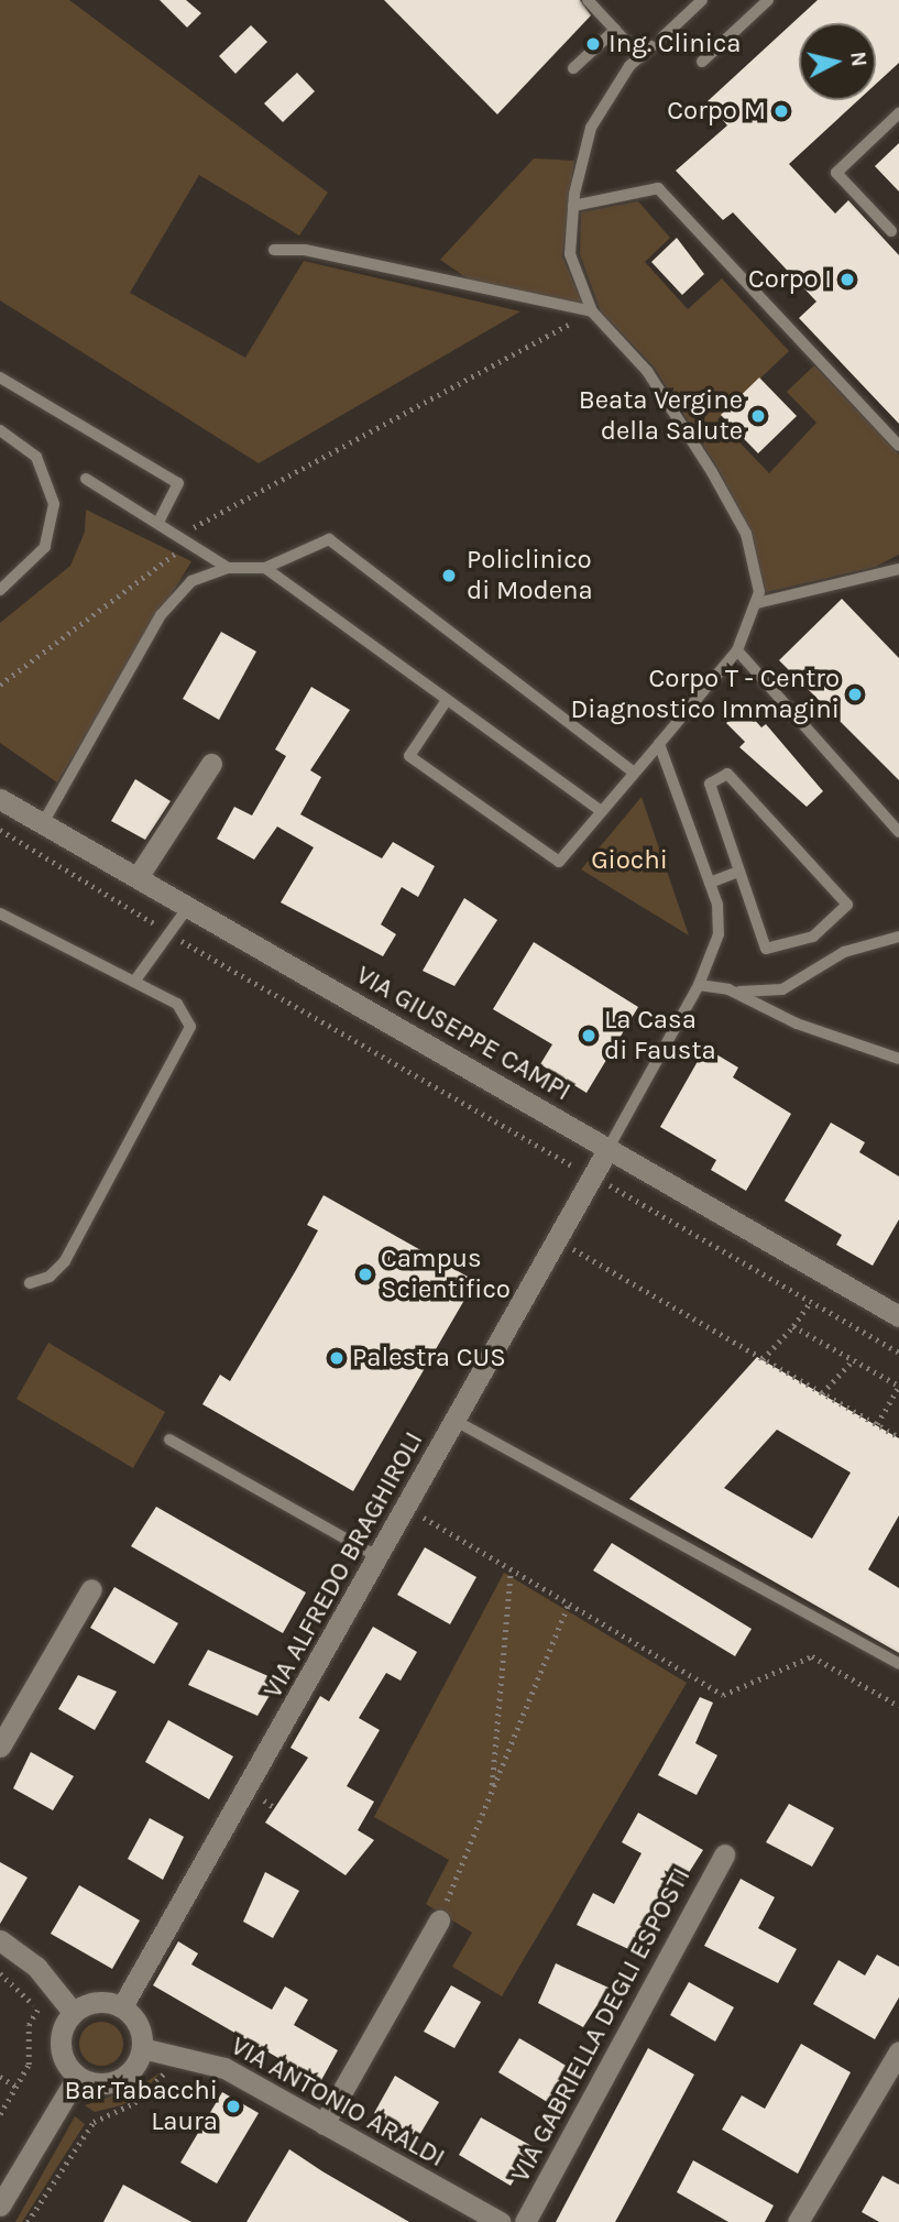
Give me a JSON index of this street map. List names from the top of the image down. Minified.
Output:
{"streets":{"street":["VIA GIUSEPPE CAMPI","VIA ALFREDO BRAGHIROLI","VIA GABRIELLA DEGLI ESPOSTI","VIA ANTONIO ARALDI"]},"crossings":[["VIA GIUSEPPE CAMPI","VIA ALFREDO BRAGHIROLI"],["VIA ALFREDO BRAGHIROLI","VIA ANTONIO ARALDI"]],"parks":["Giochi"],"places":["Ing. Clinica","Corpo M","Corpo I","Beata Vergine della Salute","Policlinico di Modena","Corpo T - Centro Diagnostico Immagini","La Casa di Fausta","Campus Scientifico","Palestra CUS","Bar Tabacchi Laura"],"north":"right"}
